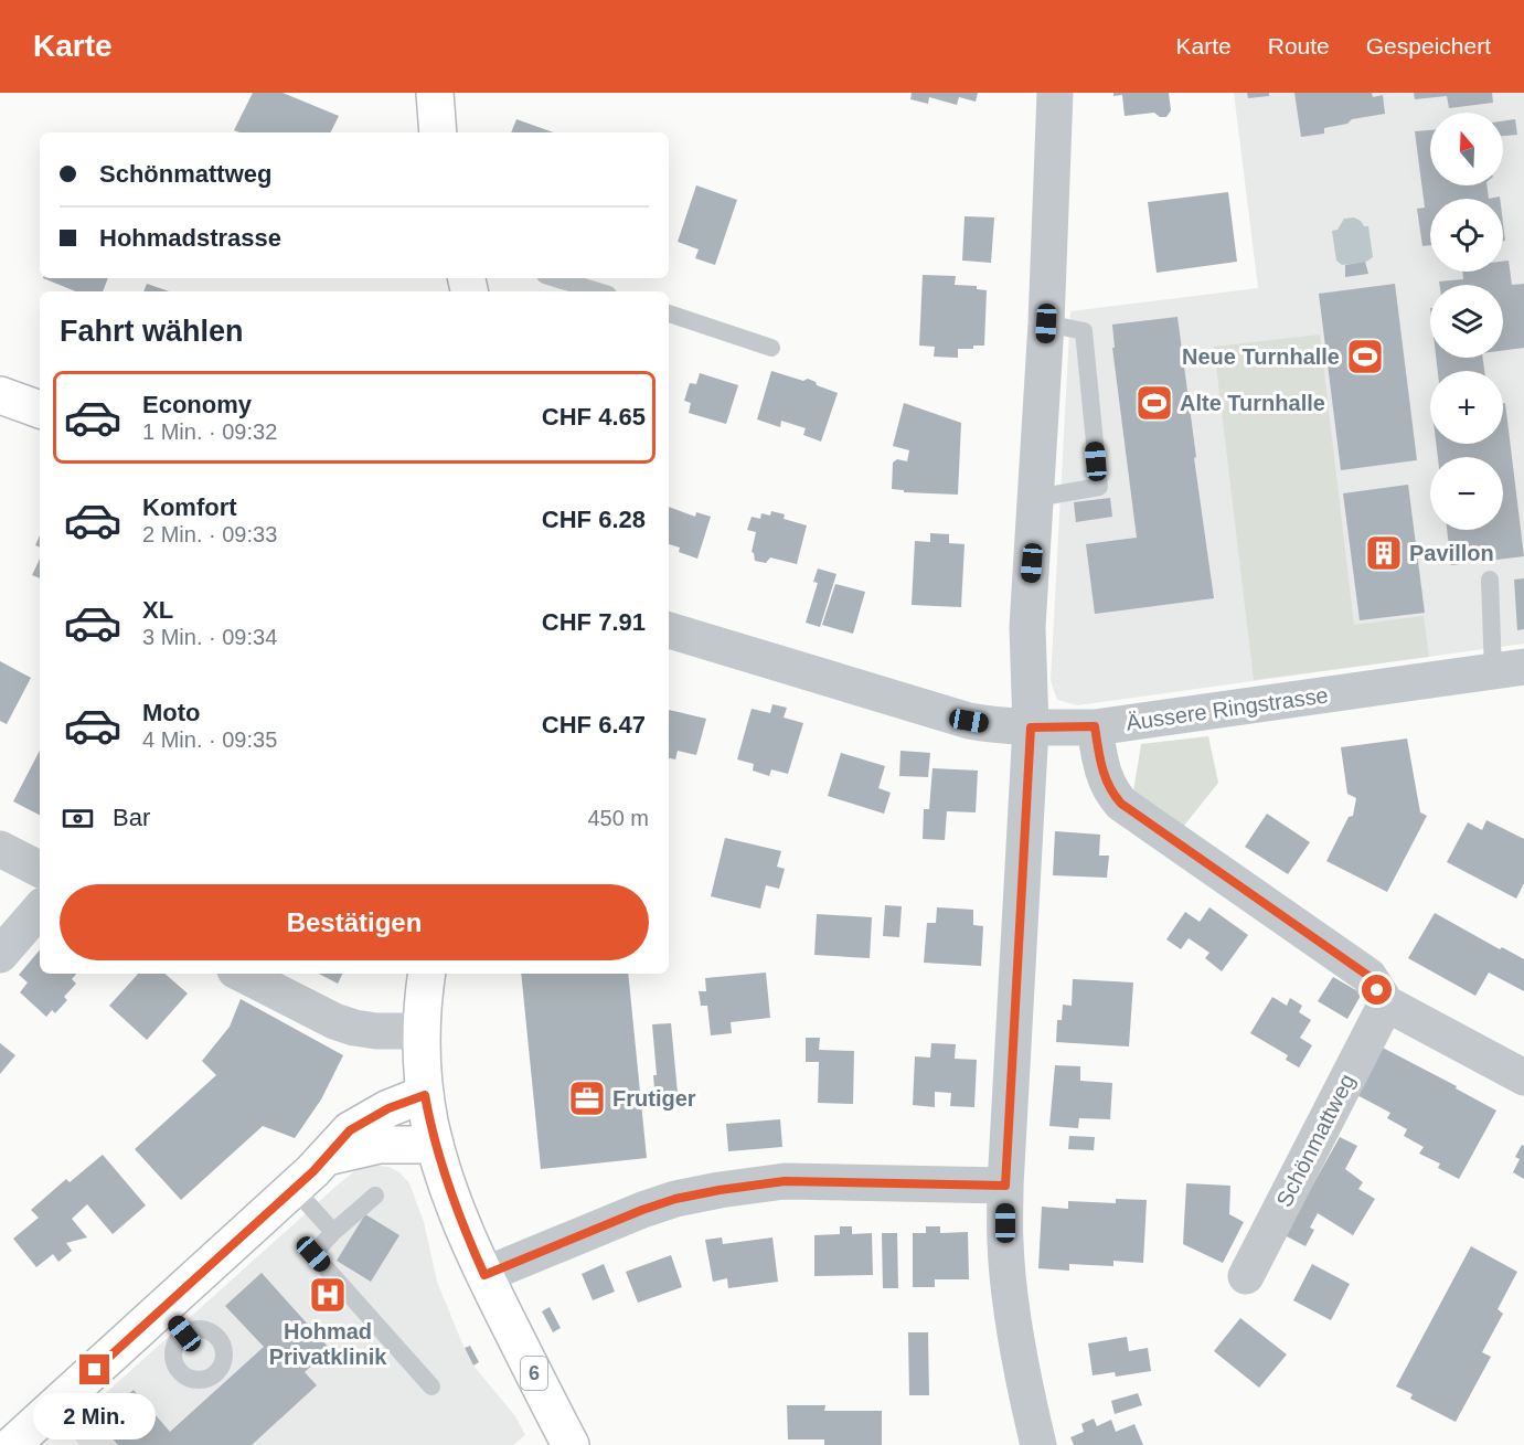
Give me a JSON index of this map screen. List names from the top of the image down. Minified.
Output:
{"streets":{"main road":["6"],"street":["Äussere Ringstrasse","Schönmattweg"]},"places":{"sports":["Neue Turnhalle","Alte Turnhalle"],"building":["Pavillon"],"office":["Frutiger"],"hospital":["Hohmad Privatklinik"]},"north":"top","page":{"header":"Karte","nav":["Karte","Route","Gespeichert"],"map_buttons":["+","−"],"banner":["Schönmattweg","Hohmadstrasse"],"heading":"Fahrt wählen","list":[{"name":"Economy","note":"1 Min. · 09:32","value":"CHF 4.65"},{"name":"Komfort","note":"2 Min. · 09:33","value":"CHF 6.28"},{"name":"XL","note":"3 Min. · 09:34","value":"CHF 7.91"},{"name":"Moto","note":"4 Min. · 09:35","value":"CHF 6.47"}],"pay":["Bar","450 m"],"buttons":"Bestätigen","bubble":"2 Min."}}
